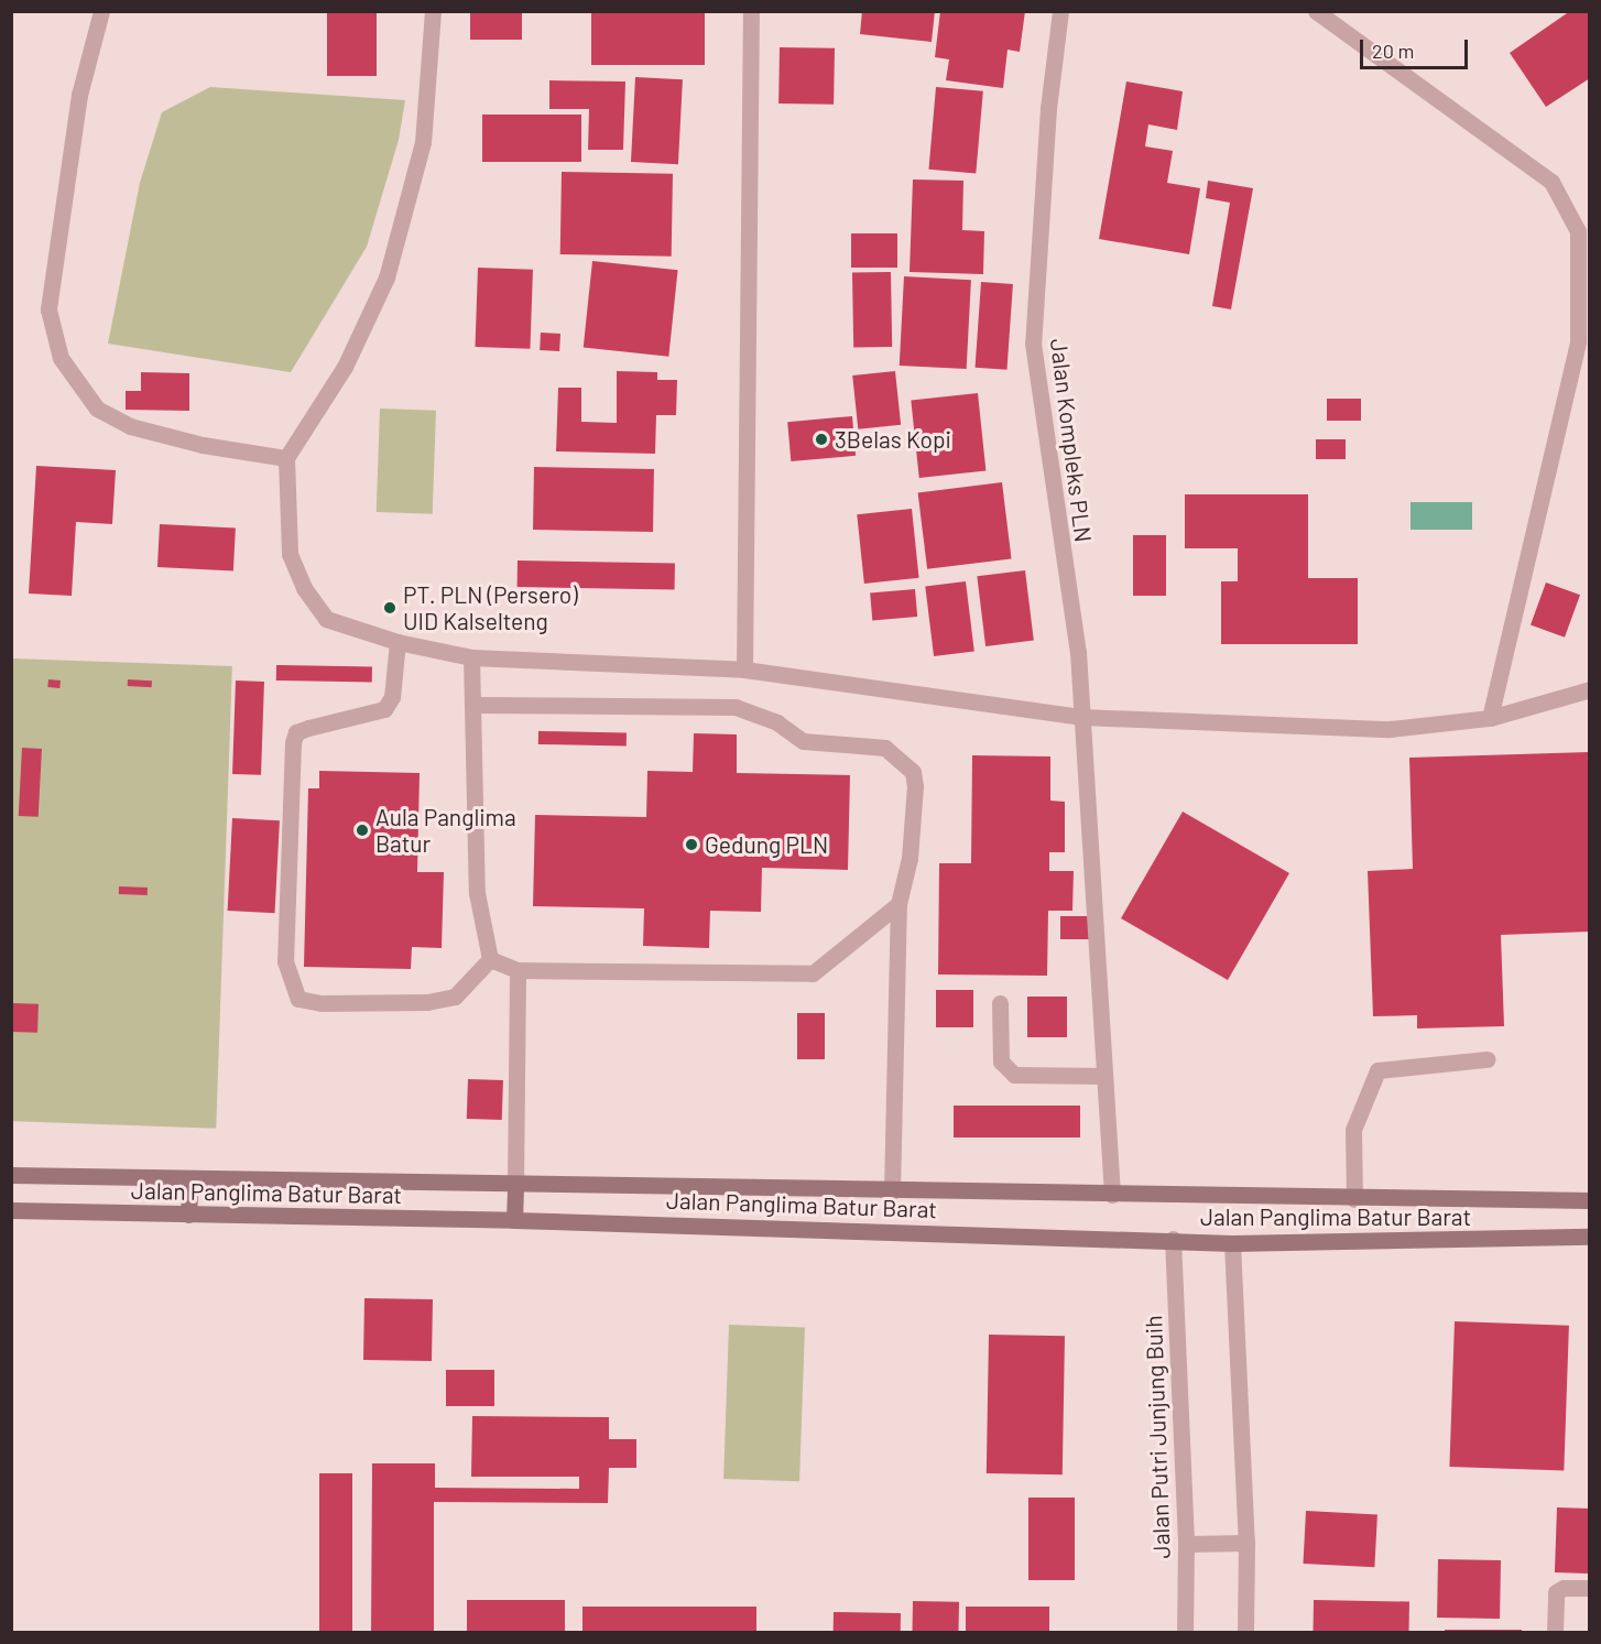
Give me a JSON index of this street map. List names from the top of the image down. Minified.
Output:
{"streets":{"main road":["Jalan Panglima Batur Barat"],"street":["Jalan Kompleks PLN","Jalan Putri Junjung Buih"]},"crossings":[["Jalan Kompleks PLN","Jalan Panglima Batur Barat"],["Jalan Panglima Batur Barat","Jalan Putri Junjung Buih"]],"places":["3Belas Kopi","PT. PLN (Persero) UID Kalselteng","Aula Panglima Batur","Gedung PLN"],"scale_bar":"20 m"}
